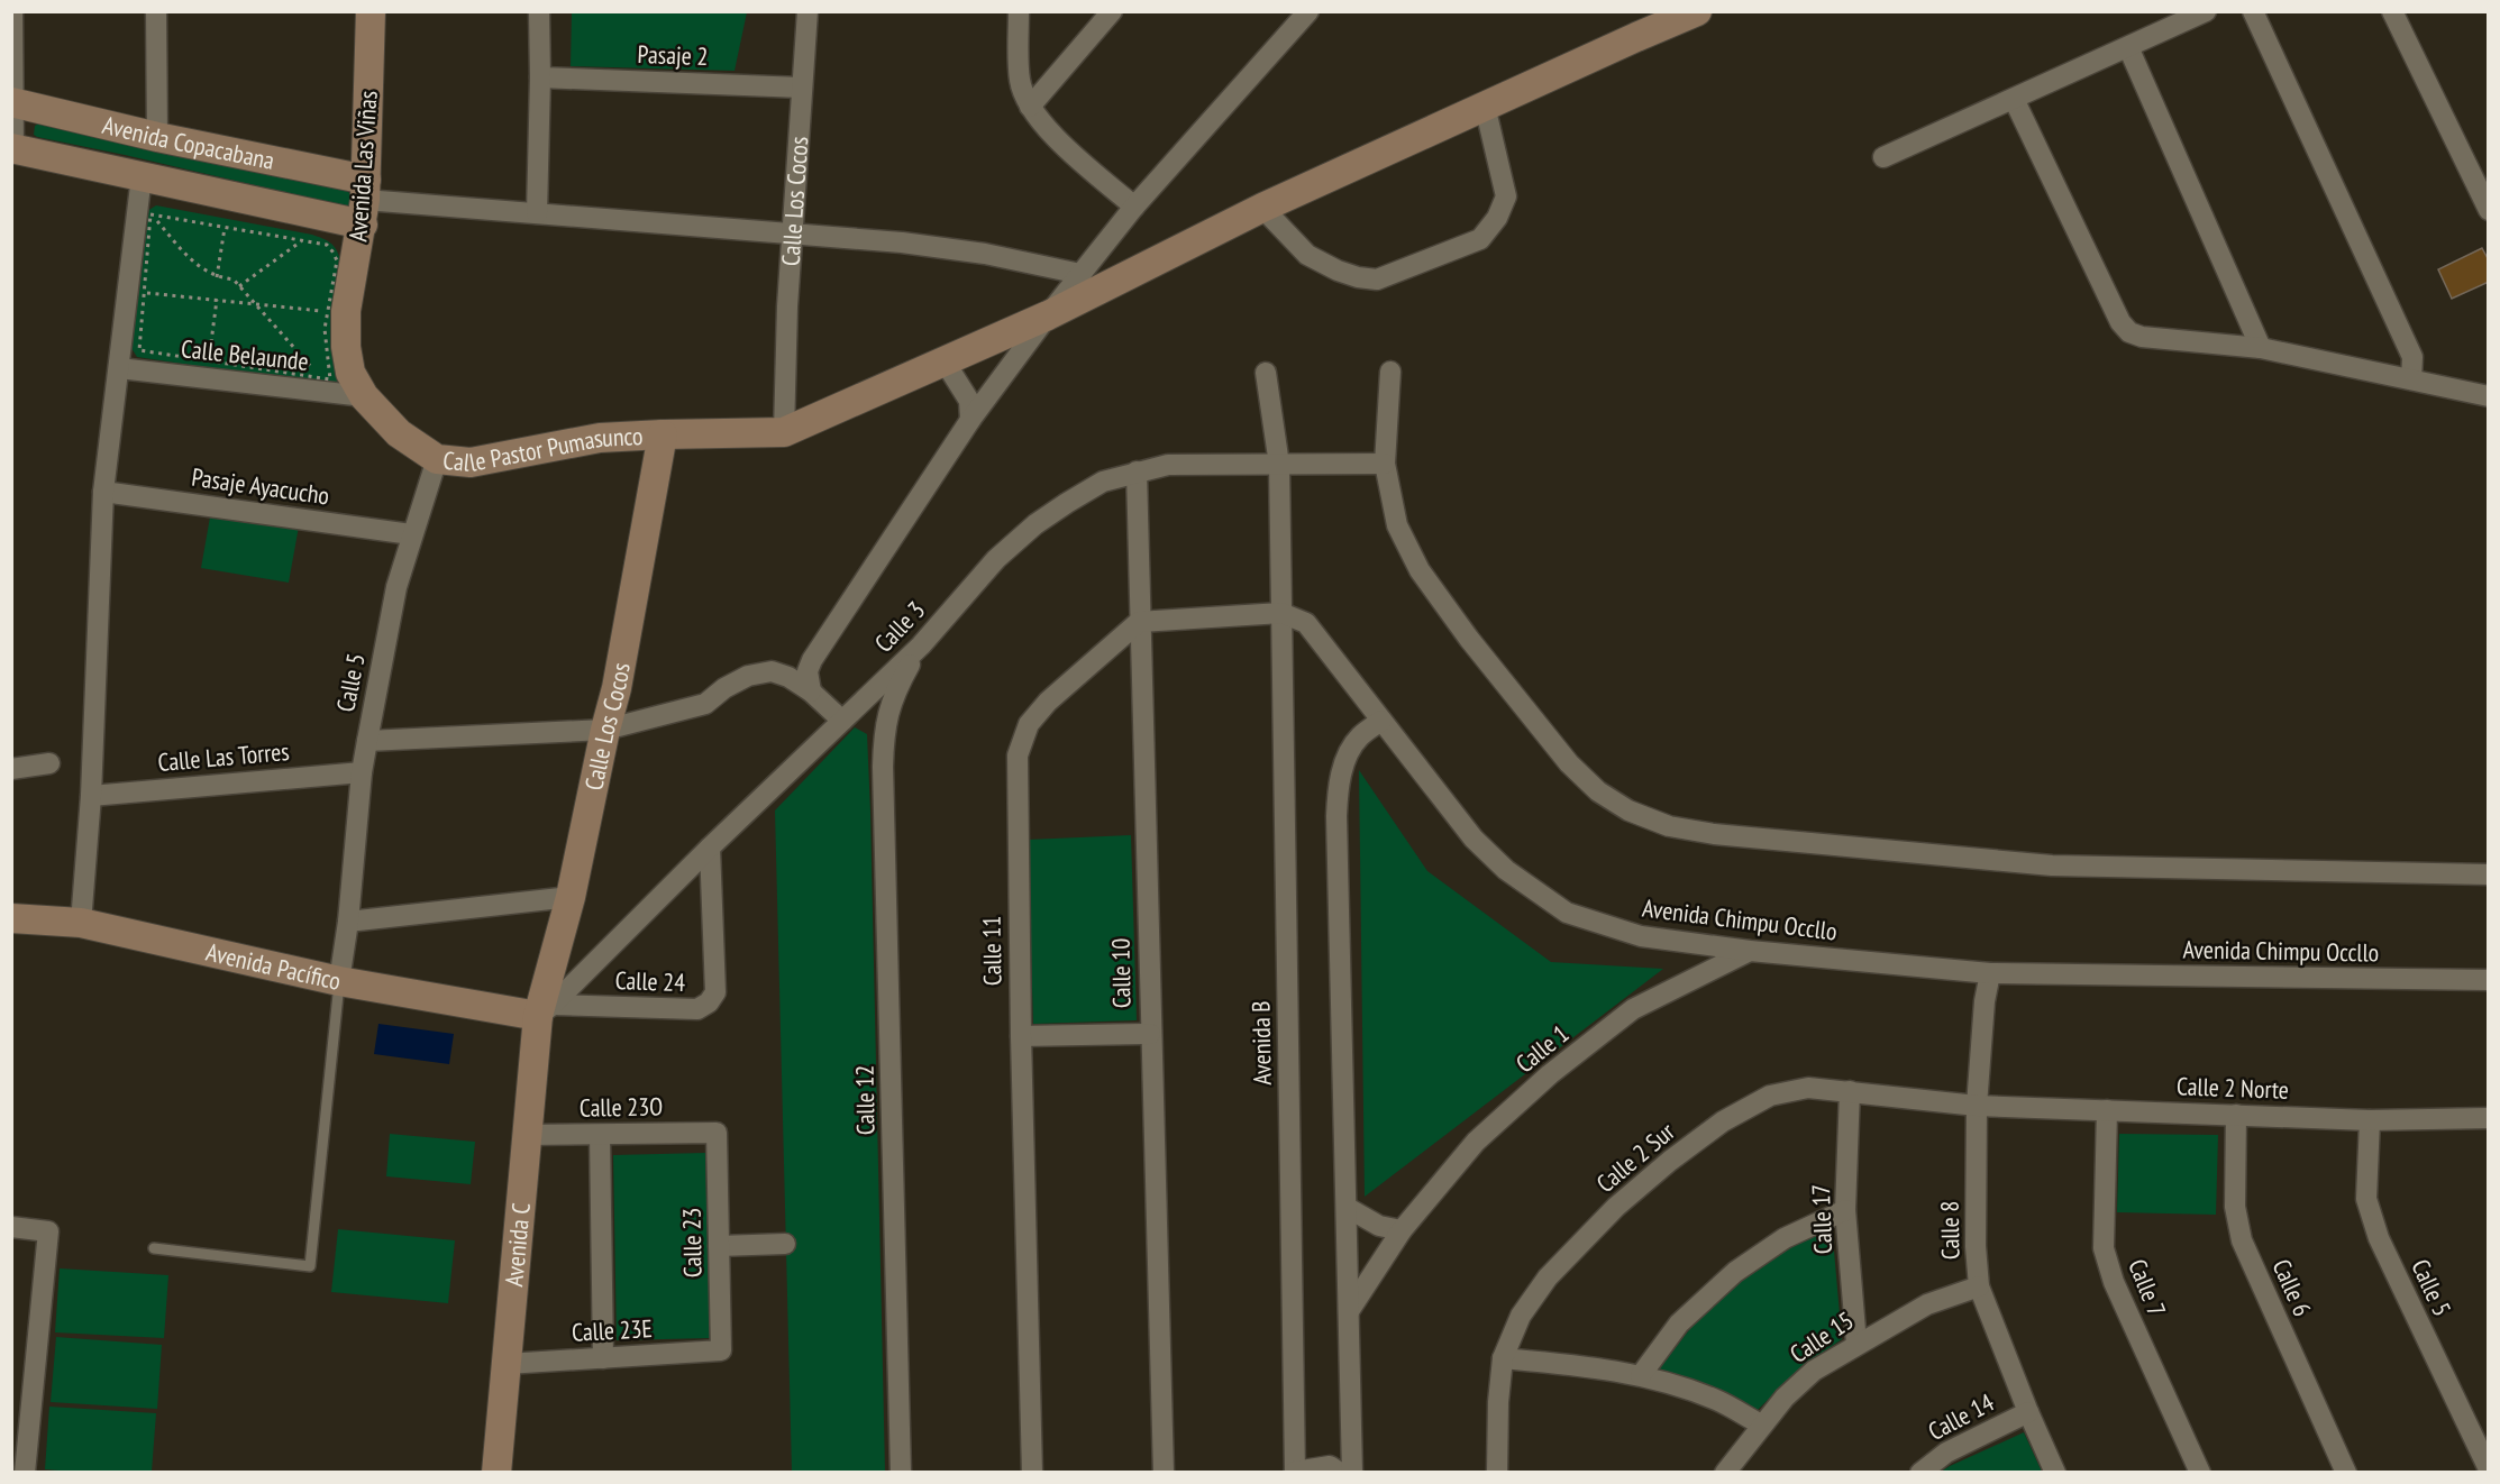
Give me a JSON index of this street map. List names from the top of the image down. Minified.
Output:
{"streets":{"street":["Pasaje 2","Avenida Copacabana","Avenida Las Viñas","Calle Los Cocos","Calle Belaunde","Calle Pastor Pumasunco","Pasaje Ayacucho","Calle 3","Calle 5","Calle Las Torres","Avenida Chimpu Occllo","Calle 11","Avenida Pacífico","Calle 10","Calle 24","Avenida B","Calle 1","Calle 2 Norte","Calle 12","Calle 23O","Calle 2 Sur","Calle 17","Calle 8","Calle 23","Avenida C","Calle 7","Calle 6","Calle 23E","Calle 15","Calle 14"]},"crossings":[["Pasaje 2","Calle Los Cocos"],["Avenida Copacabana","Avenida Las Viñas"],["Avenida Las Viñas","Calle Belaunde"],["Avenida Las Viñas","Calle Pastor Pumasunco"],["Calle Los Cocos","Calle Pastor Pumasunco"],["Calle Los Cocos","Calle 3"],["Calle Los Cocos","Avenida Pacífico"],["Calle Los Cocos","Calle 24"],["Calle Los Cocos","Avenida C"],["Calle Belaunde","Calle Pastor Pumasunco"],["Calle Pastor Pumasunco","Calle 5"],["Pasaje Ayacucho","Calle 5"],["Calle 3","Avenida Pacífico"],["Calle 3","Calle 10"],["Calle 3","Calle 24"],["Calle 3","Calle 12"],["Calle 3","Avenida C"],["Calle 5","Calle Las Torres"],["Calle 5","Avenida Pacífico"],["Calle 5","Calle 2 Norte"],["Avenida Chimpu Occllo","Avenida B"],["Avenida Chimpu Occllo","Calle 1"],["Avenida Chimpu Occllo","Calle 8"],["Calle 11","Calle 10"],["Avenida Pacífico","Calle 24"],["Avenida Pacífico","Avenida C"],["Calle 24","Avenida C"],["Calle 2 Norte","Calle 2 Sur"],["Calle 2 Norte","Calle 8"],["Calle 2 Norte","Calle 7"],["Calle 2 Norte","Calle 6"],["Calle 23O","Calle 23"],["Calle 23O","Avenida C"],["Calle 2 Sur","Calle 17"],["Calle 2 Sur","Calle 8"],["Calle 17","Calle 15"],["Calle 8","Calle 15"],["Calle 8","Calle 14"],["Calle 23","Calle 23E"],["Avenida C","Calle 23E"]]}
